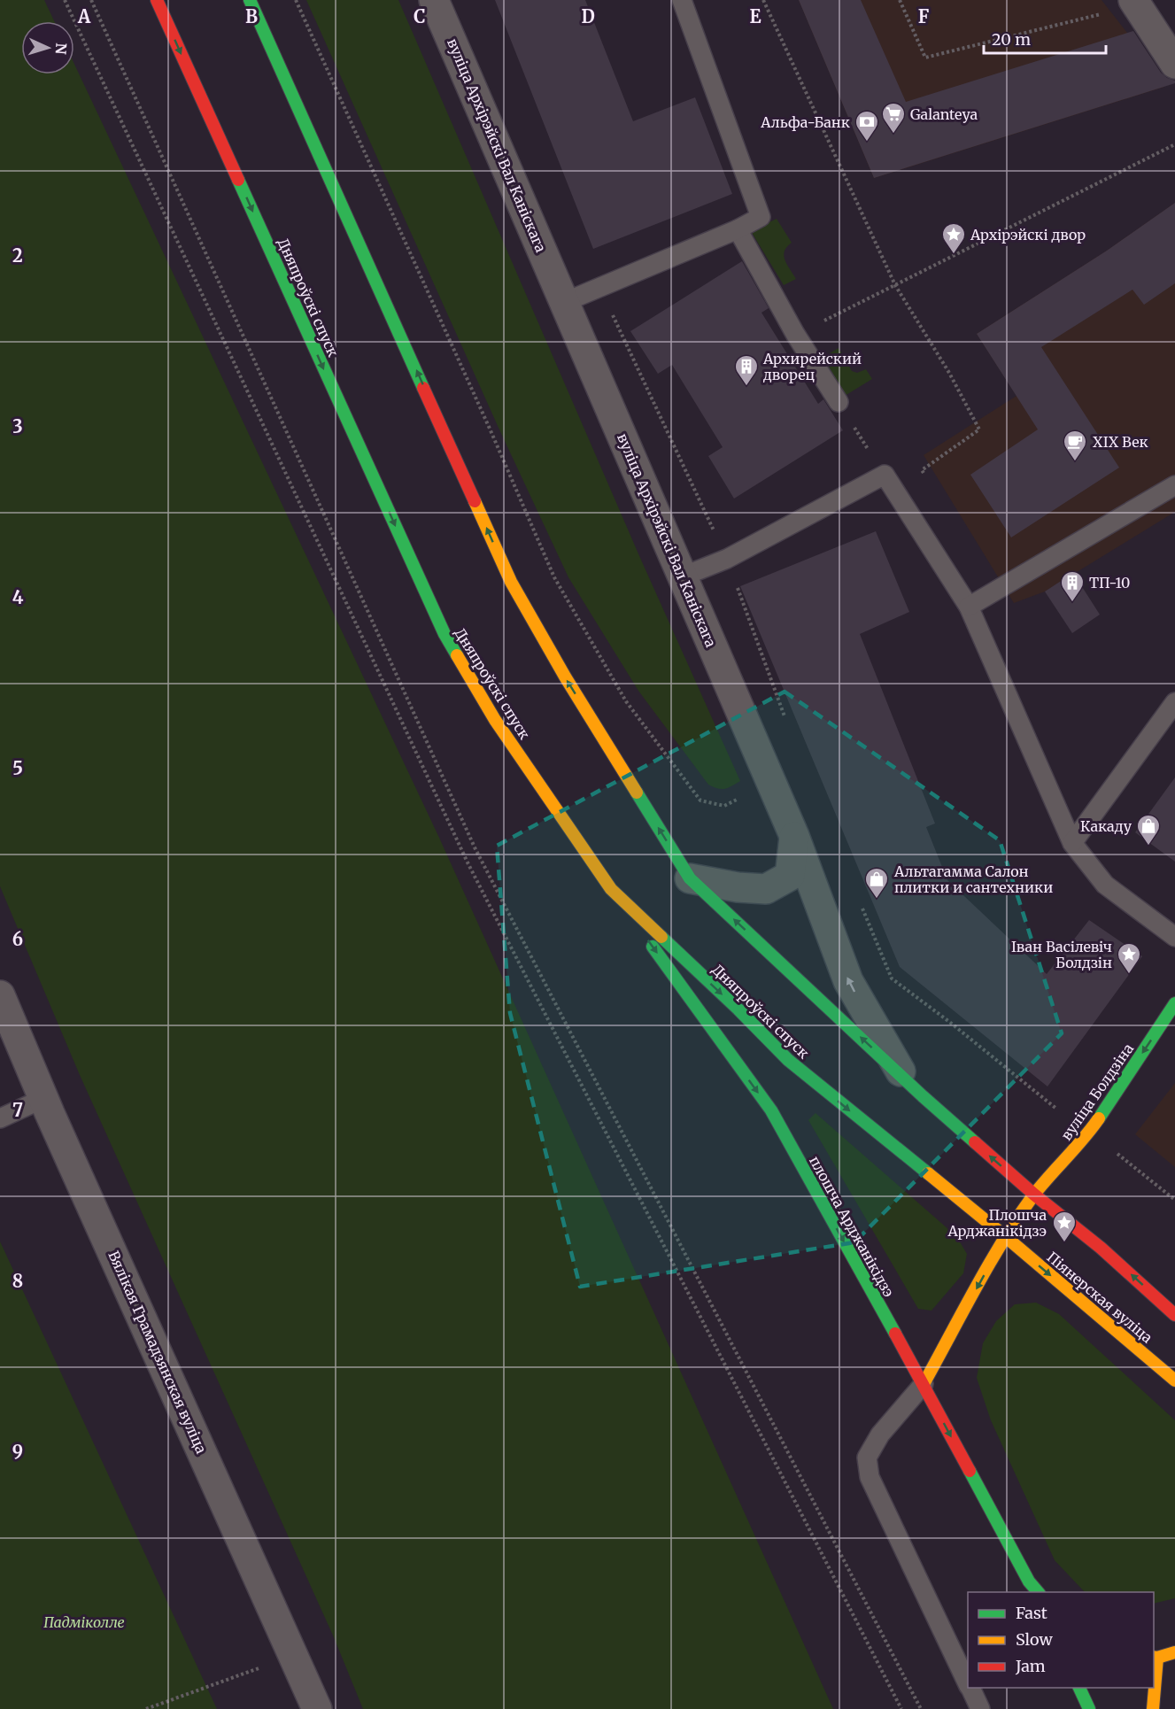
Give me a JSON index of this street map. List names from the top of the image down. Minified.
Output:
{"streets":{"main road":["Дняпроўскі спуск","вуліца Болдзіна","плошча Арджанікідзэ","Піянерская вуліца"],"street":["вуліца Архірэйскі Вал Каніскага","Вялікая Грамадзянская вуліца"]},"crossings":[["Дняпроўскі спуск","вуліца Болдзіна"],["Дняпроўскі спуск","плошча Арджанікідзэ"],["Дняпроўскі спуск","Піянерская вуліца"],["вуліца Болдзіна","плошча Арджанікідзэ"],["вуліца Болдзіна","Піянерская вуліца"]],"one_way":["вуліца Болдзіна","плошча Арджанікідзэ"],"parks":["Падміколле"],"places":{"supermarket":["Galanteya"],"bank":["Альфа-Банк"],"place":["Архірэйскі двор","Іван Васілевіч Болдзін","Плошча Арджанікідзэ"],"building":["Архирейский дворец","ТП-10"],"cafe":["XIX Век"],"shop":["Какаду","Альтагамма Салон плитки и сантехники"]},"legend":["Fast","Slow","Jam"],"scale_bar":"20 m","north":"right","grid":{"columns":["A","B","C","D","E","F"],"rows":["2","3","4","5","6","7","8","9"]}}
